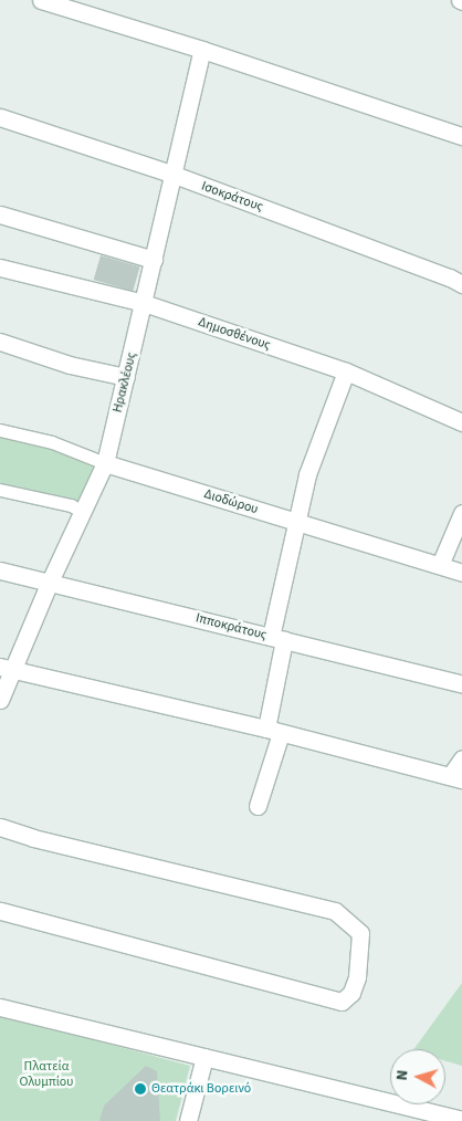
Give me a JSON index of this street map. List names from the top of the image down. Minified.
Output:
{"streets":{"street":["Ισοκράτους","Δημοσθένους","Ηρακλέους","Διοδώρου","Ιπποκράτους"]},"crossings":[["Ισοκράτους","Ηρακλέους"],["Δημοσθένους","Ηρακλέους"],["Ηρακλέους","Διοδώρου"],["Ηρακλέους","Ιπποκράτους"]],"parks":["Πλατεία Ολυμπίου"],"places":["Θεατράκι Βορεινό"],"north":"left"}
